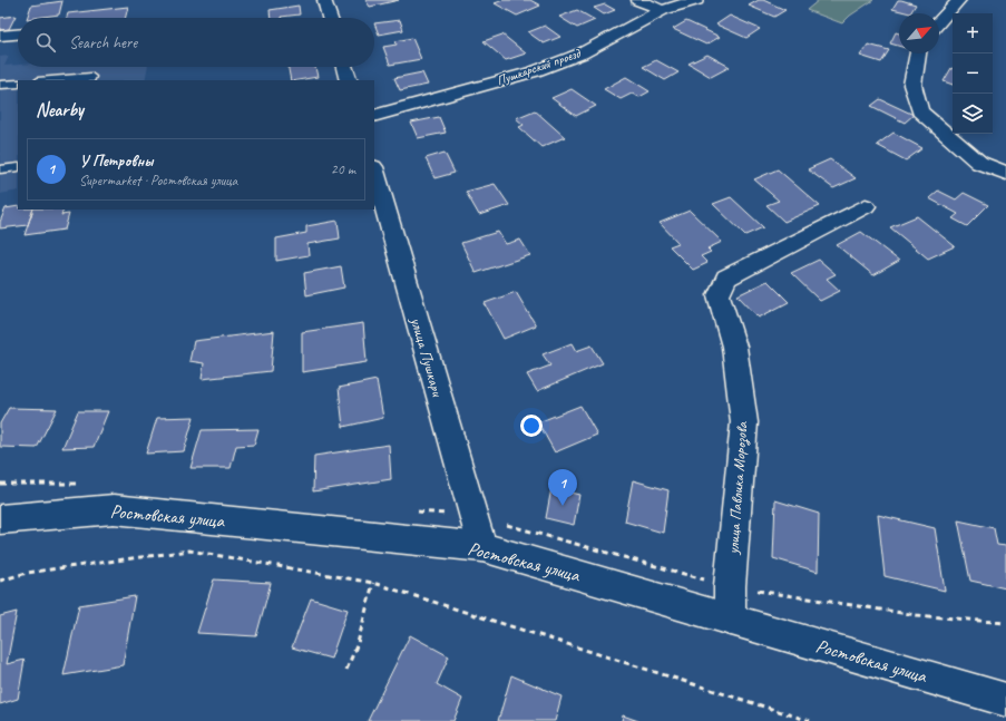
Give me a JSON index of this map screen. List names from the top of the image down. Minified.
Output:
{"streets":{"street":["Пушкарский проезд","улица Пушкари","улица Павлика Морозова","Ростовская улица"]},"crossings":[["улица Пушкари","Ростовская улица"],["улица Павлика Морозова","Ростовская улица"]],"north":"top right","page":{"map_buttons":["+","−"],"search":"Search here","heading":"Nearby","list":[{"mark":"1","name":"У Петровны","note":"Supermarket · Ростовская улица","value":"20 m"}],"pins":"1"}}
